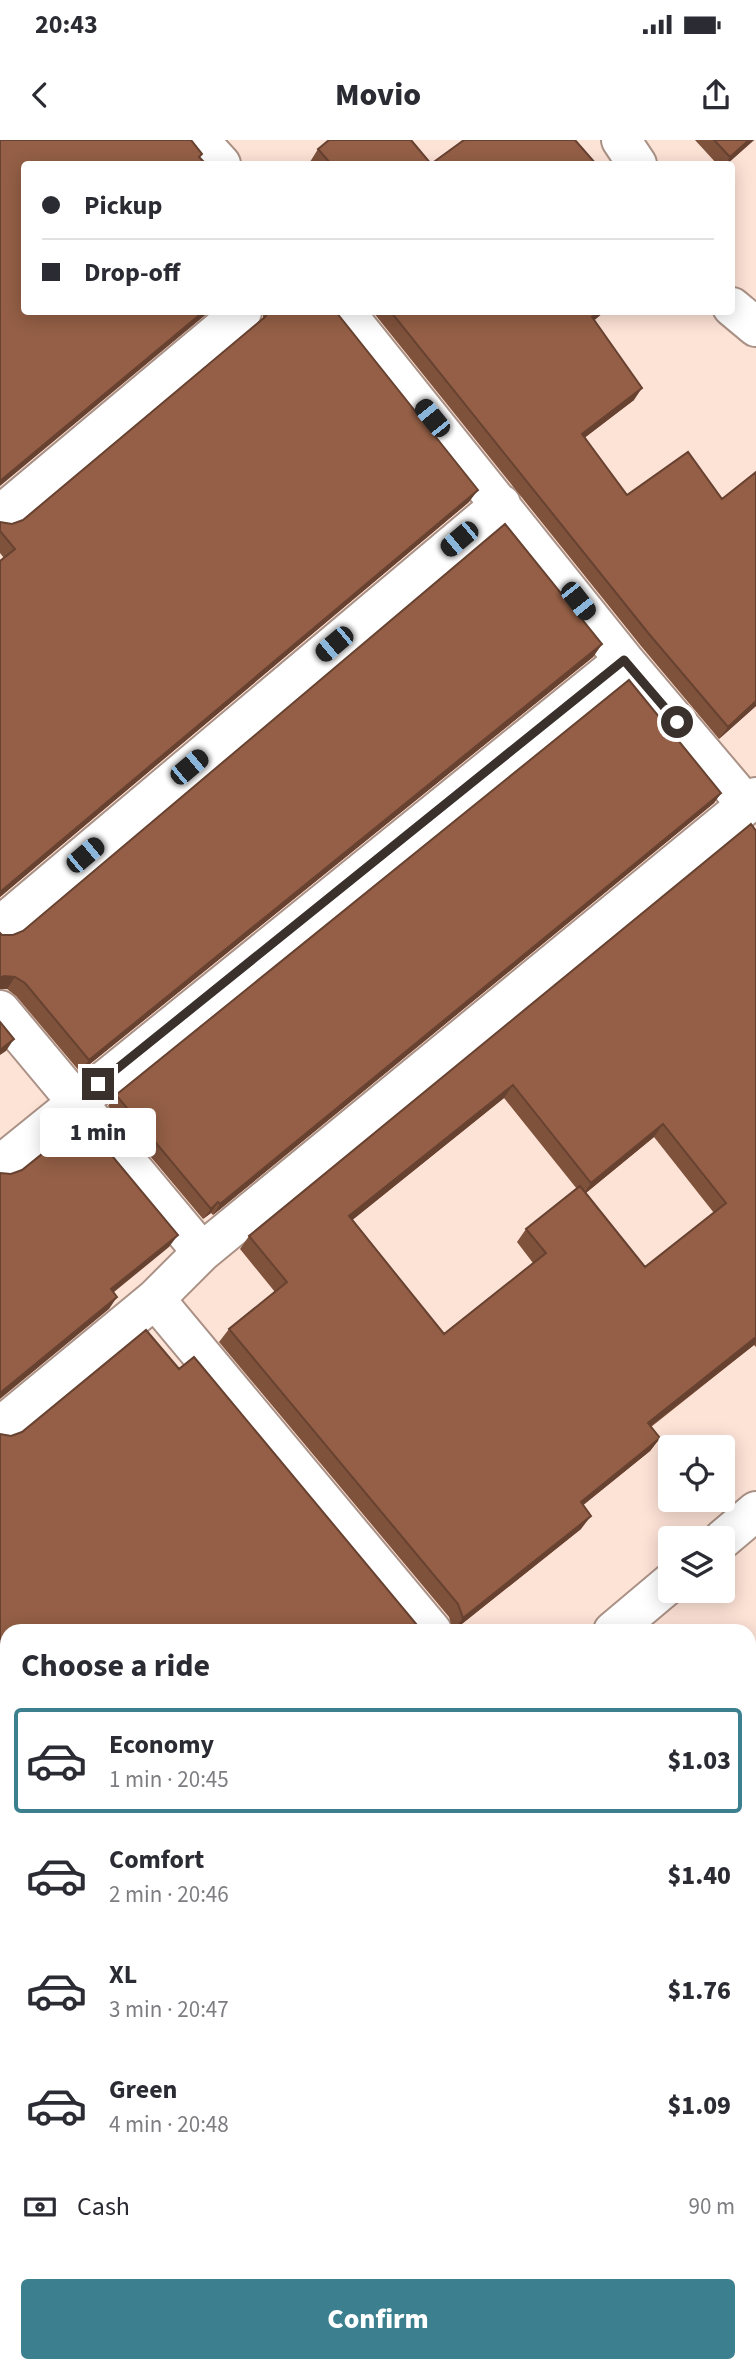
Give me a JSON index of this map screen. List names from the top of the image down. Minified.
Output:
{"page":{"status":"20:43","header":"Movio","banner":["Pickup","Drop-off"],"bubble":"1 min","heading":"Choose a ride","list":[{"name":"Economy","note":"1 min · 20:45","value":"$1.03"},{"name":"Comfort","note":"2 min · 20:46","value":"$1.40"},{"name":"XL","note":"3 min · 20:47","value":"$1.76"},{"name":"Green","note":"4 min · 20:48","value":"$1.09"}],"pay":["Cash","90 m"],"buttons":"Confirm"}}
